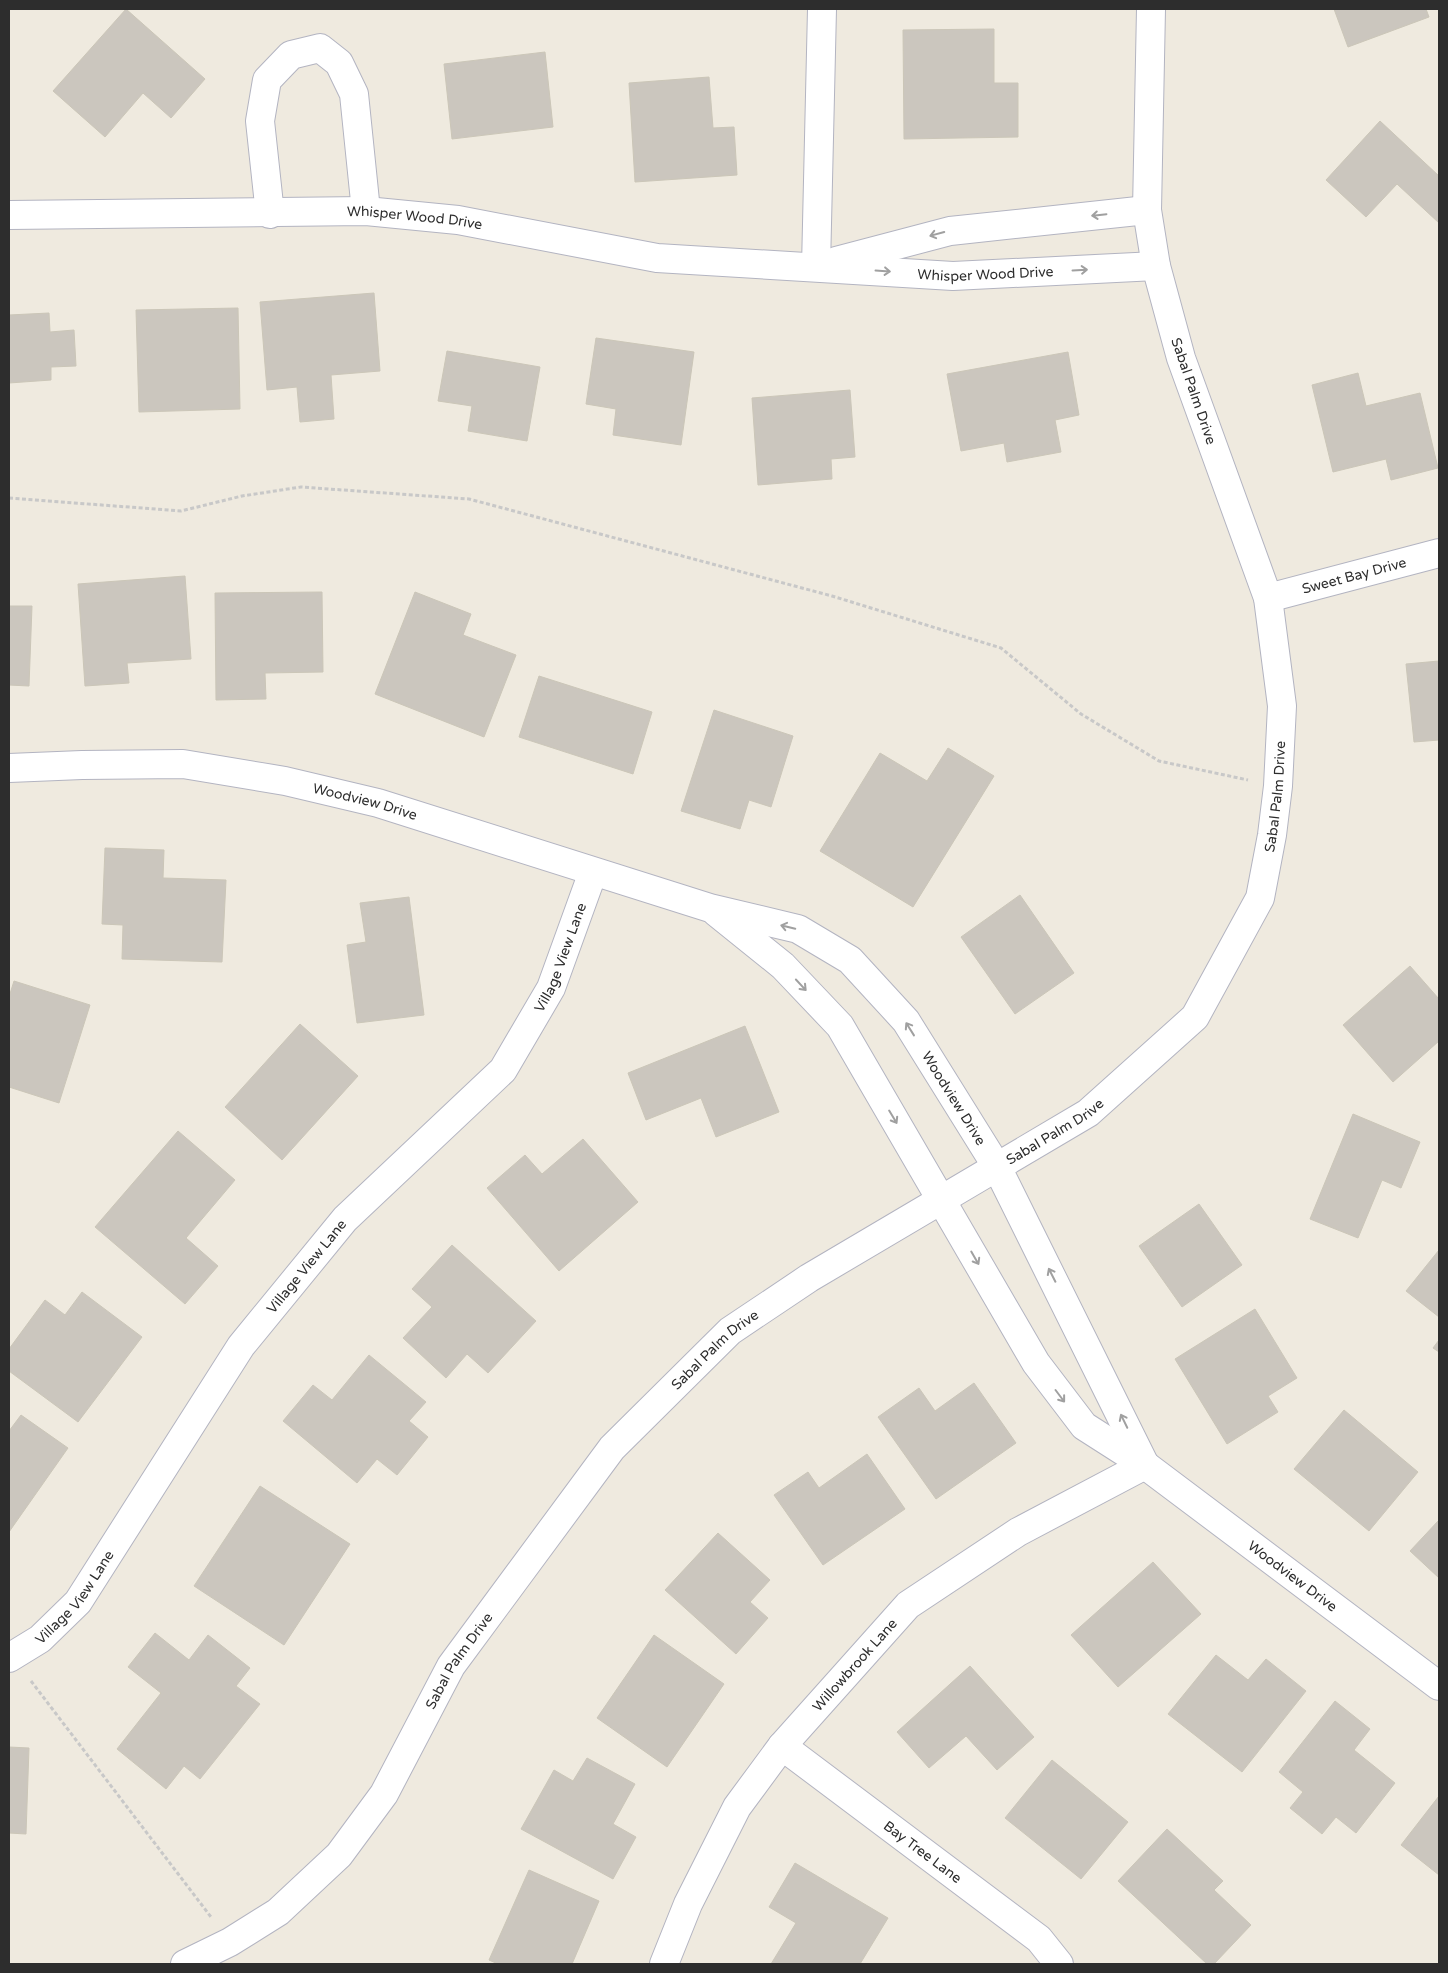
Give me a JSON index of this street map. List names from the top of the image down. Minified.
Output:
{"streets":{"street":["Whisper Wood Drive","Sabal Palm Drive","Sweet Bay Drive","Woodview Drive","Village View Lane","Willowbrook Lane","Bay Tree Lane"]},"crossings":[["Whisper Wood Drive","Sabal Palm Drive"],["Sabal Palm Drive","Sweet Bay Drive"],["Sabal Palm Drive","Woodview Drive"],["Woodview Drive","Village View Lane"],["Woodview Drive","Willowbrook Lane"],["Willowbrook Lane","Bay Tree Lane"]]}
